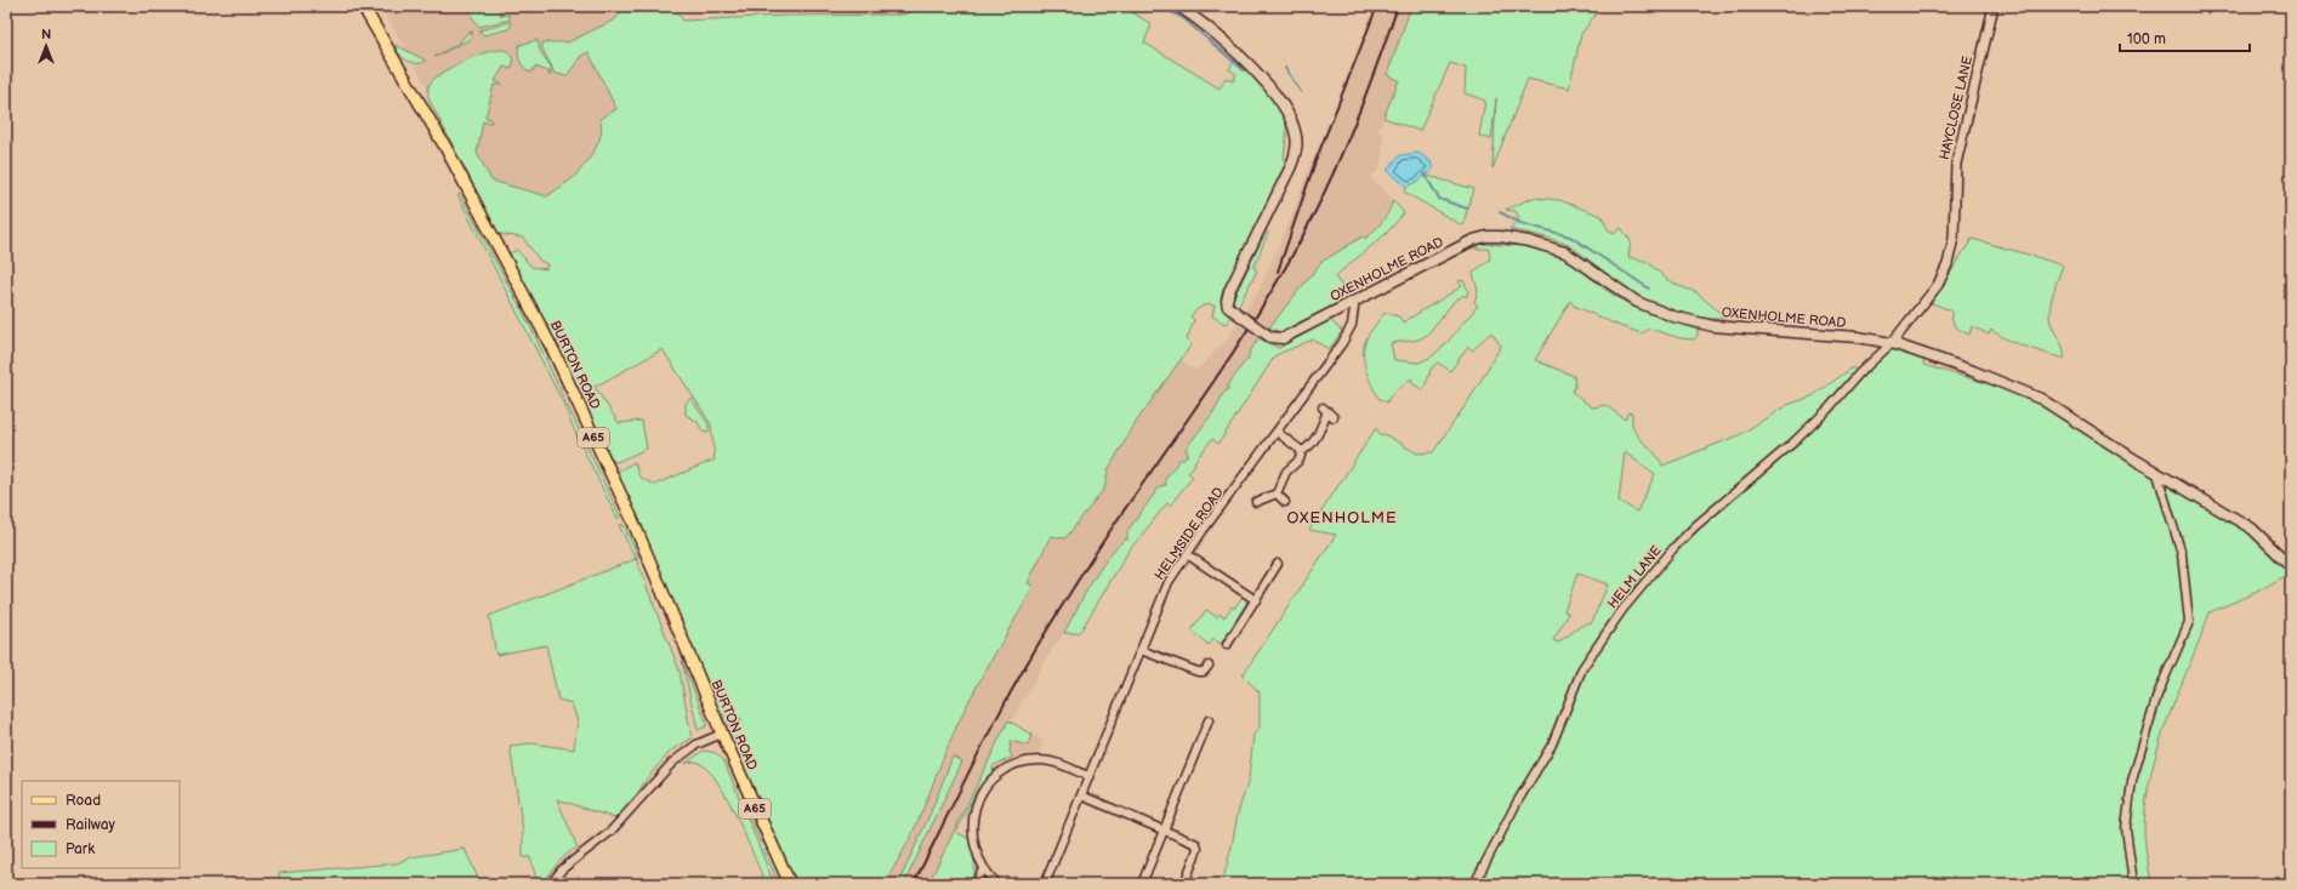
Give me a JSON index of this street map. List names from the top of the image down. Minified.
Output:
{"streets":{"main road":["OXENHOLME ROAD","BURTON ROAD","A65"],"street":["HAYCLOSE LANE","HELMSIDE ROAD","HELM LANE"]},"crossings":[["HAYCLOSE LANE","OXENHOLME ROAD"],["HAYCLOSE LANE","HELM LANE"],["OXENHOLME ROAD","HELMSIDE ROAD"],["OXENHOLME ROAD","HELM LANE"]],"districts":["OXENHOLME"],"legend":["Road","Railway","Park"],"scale_bar":"100 m","north":"top"}
